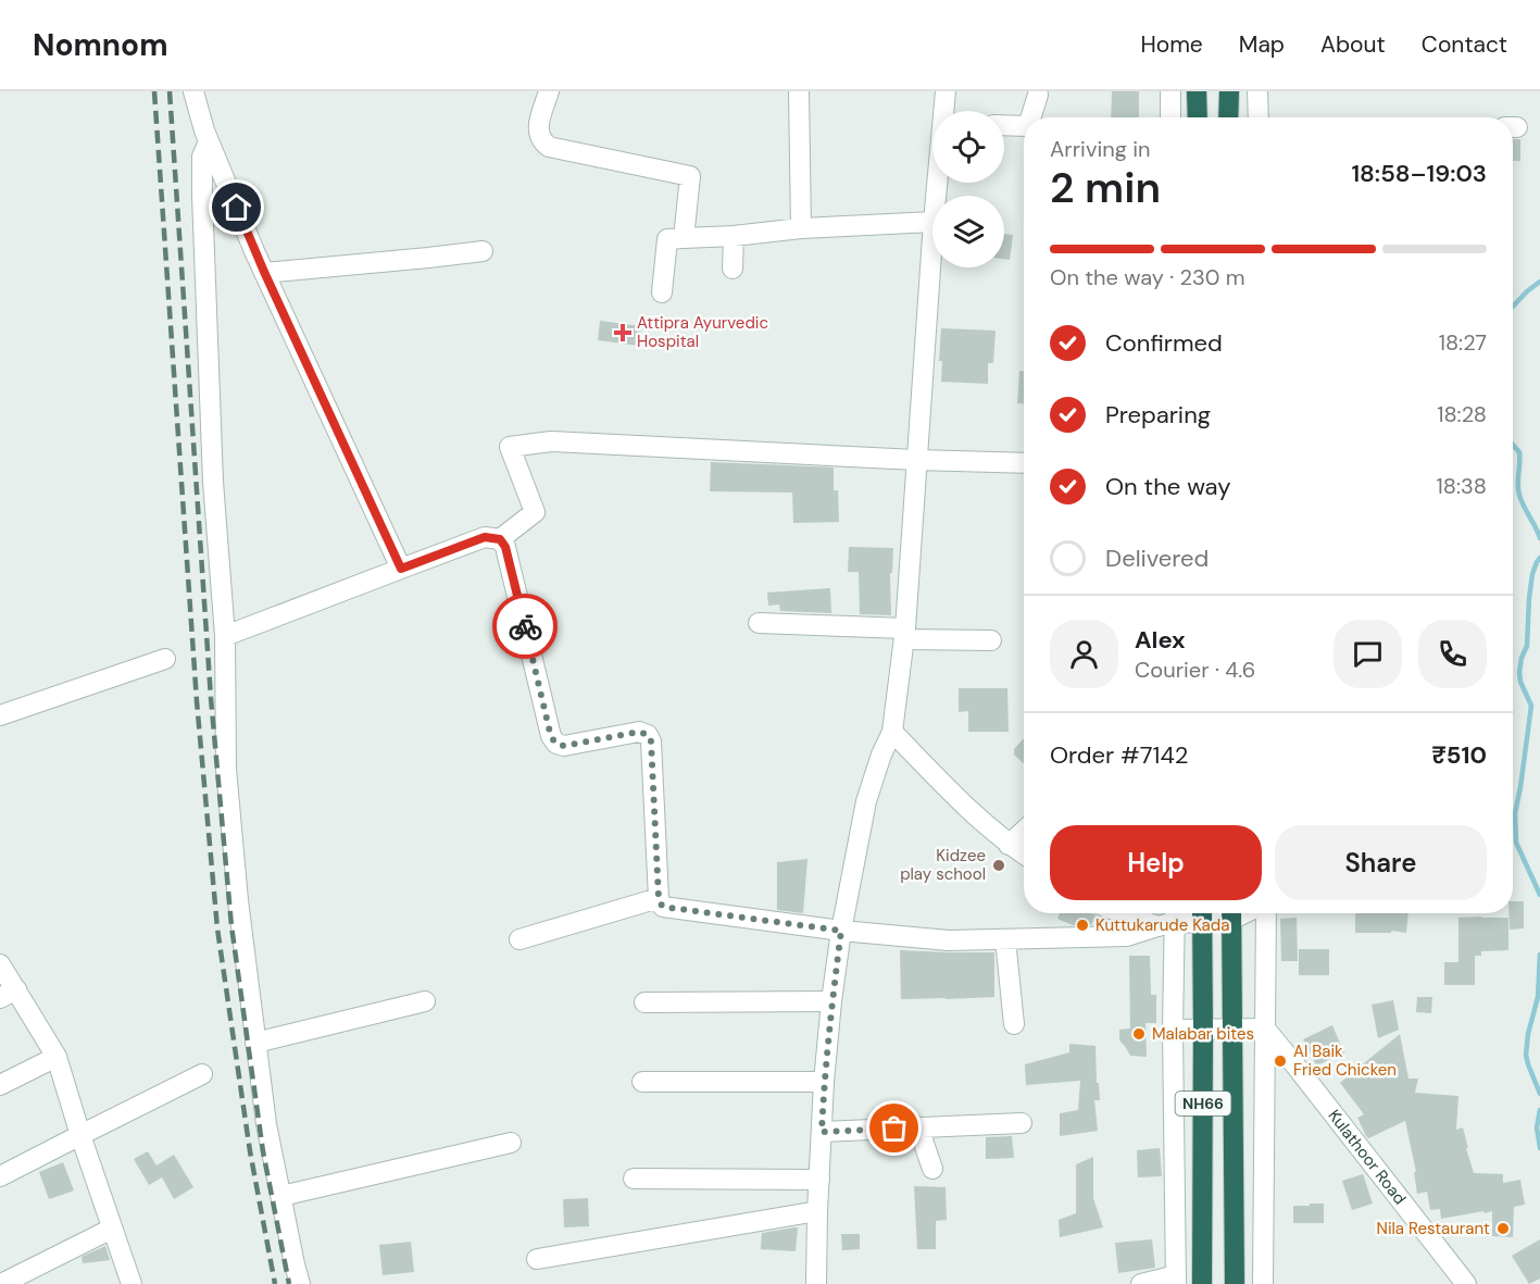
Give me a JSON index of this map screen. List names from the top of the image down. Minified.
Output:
{"streets":{"highway":["NH66"],"street":["Kulathoor Road"]},"places":{"health":["Attipra Ayurvedic Hospital"],"other":["Kidzee play school","Kuttukarude Kada","Malabar bites","Al Baik Fried Chicken","Nila Restaurant"]},"page":{"header":"Nomnom","nav":["Home","Map","About","Contact"],"heading":["2 min","Arriving in","18:58–19:03"],"panel":["Alex","Courier · 4.6","Order #7142","₹510"],"bar":"On the way · 230 m","list":[["Confirmed","18:27"],["Preparing","18:28"],["On the way","18:38"],"Delivered"],"buttons":["Help","Share"]}}
